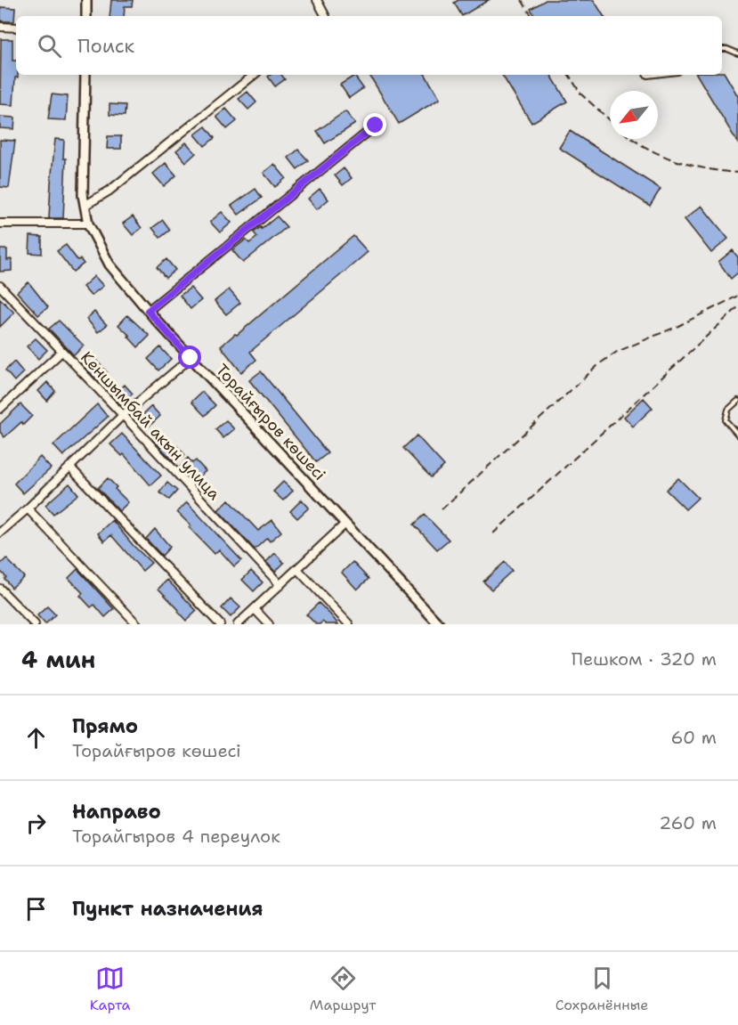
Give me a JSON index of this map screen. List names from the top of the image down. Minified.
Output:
{"streets":{"street":["Торайғыров көшесі","Кеншымбай акын улица"]},"north":"bottom left","page":{"search":"Поиск","heading":["4 мин","Пешком · 320 m"],"list":[["Прямо","Торайғыров көшесі","60 m"],["Направо","Торайгыров 4 переулок","260 m"],"Пункт назначения"],"nav":["Карта","Маршрут","Сохранённые"]}}
